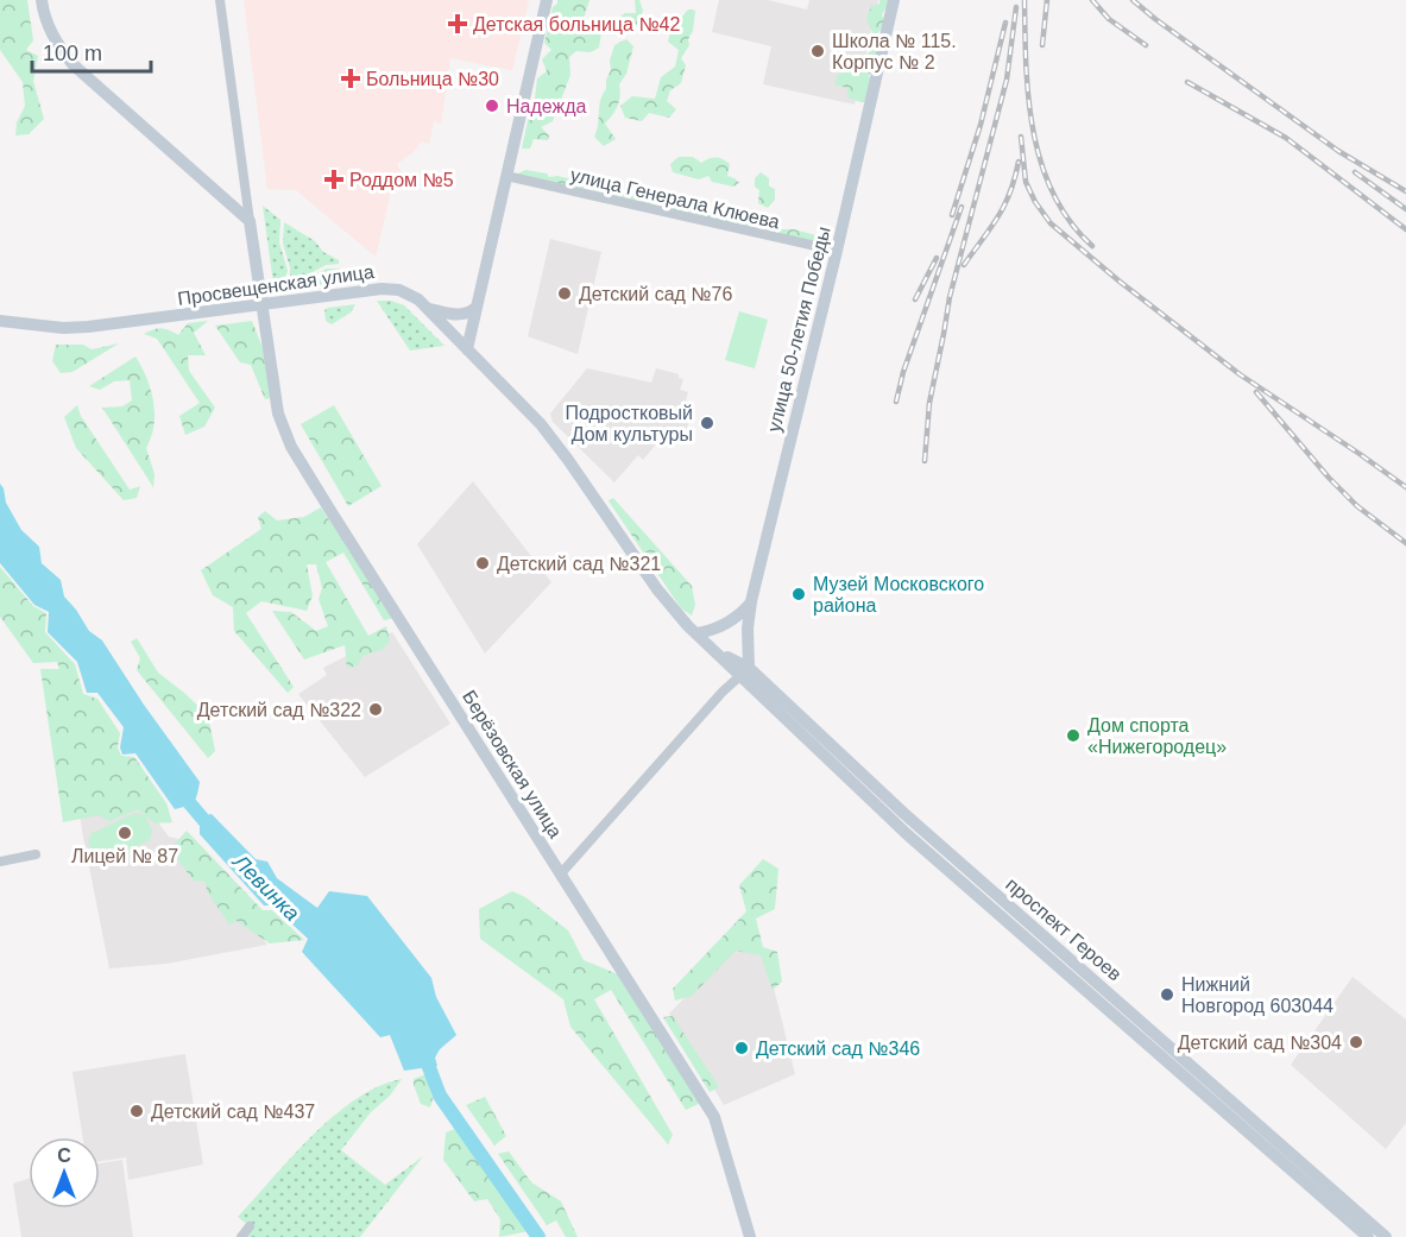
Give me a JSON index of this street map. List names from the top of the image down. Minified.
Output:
{"streets":{"main road":["Просвещенская улица","улица 50-летия Победы","Берёзовская улица","проспект Героев"],"street":["улица Генерала Клюева"]},"crossings":[["улица Генерала Клюева","улица 50-летия Победы"],["Просвещенская улица","Берёзовская улица"],["Просвещенская улица","проспект Героев"],["улица 50-летия Победы","проспект Героев"]],"water":["Левинка"],"places":{"health":["Детская больница №42","Больница №30","Роддом №5"],"other":["Школа № 115. Корпус № 2","Надежда","Детский сад №76","Подростковый Дом культуры","Детский сад №321","Музей Московского района","Детский сад №322","Дом спорта «Нижегородец»","Лицей № 87","Нижний Новгород 603044","Детский сад №304","Детский сад №346","Детский сад №437"]},"scale_bar":"100 m","north":"top"}
